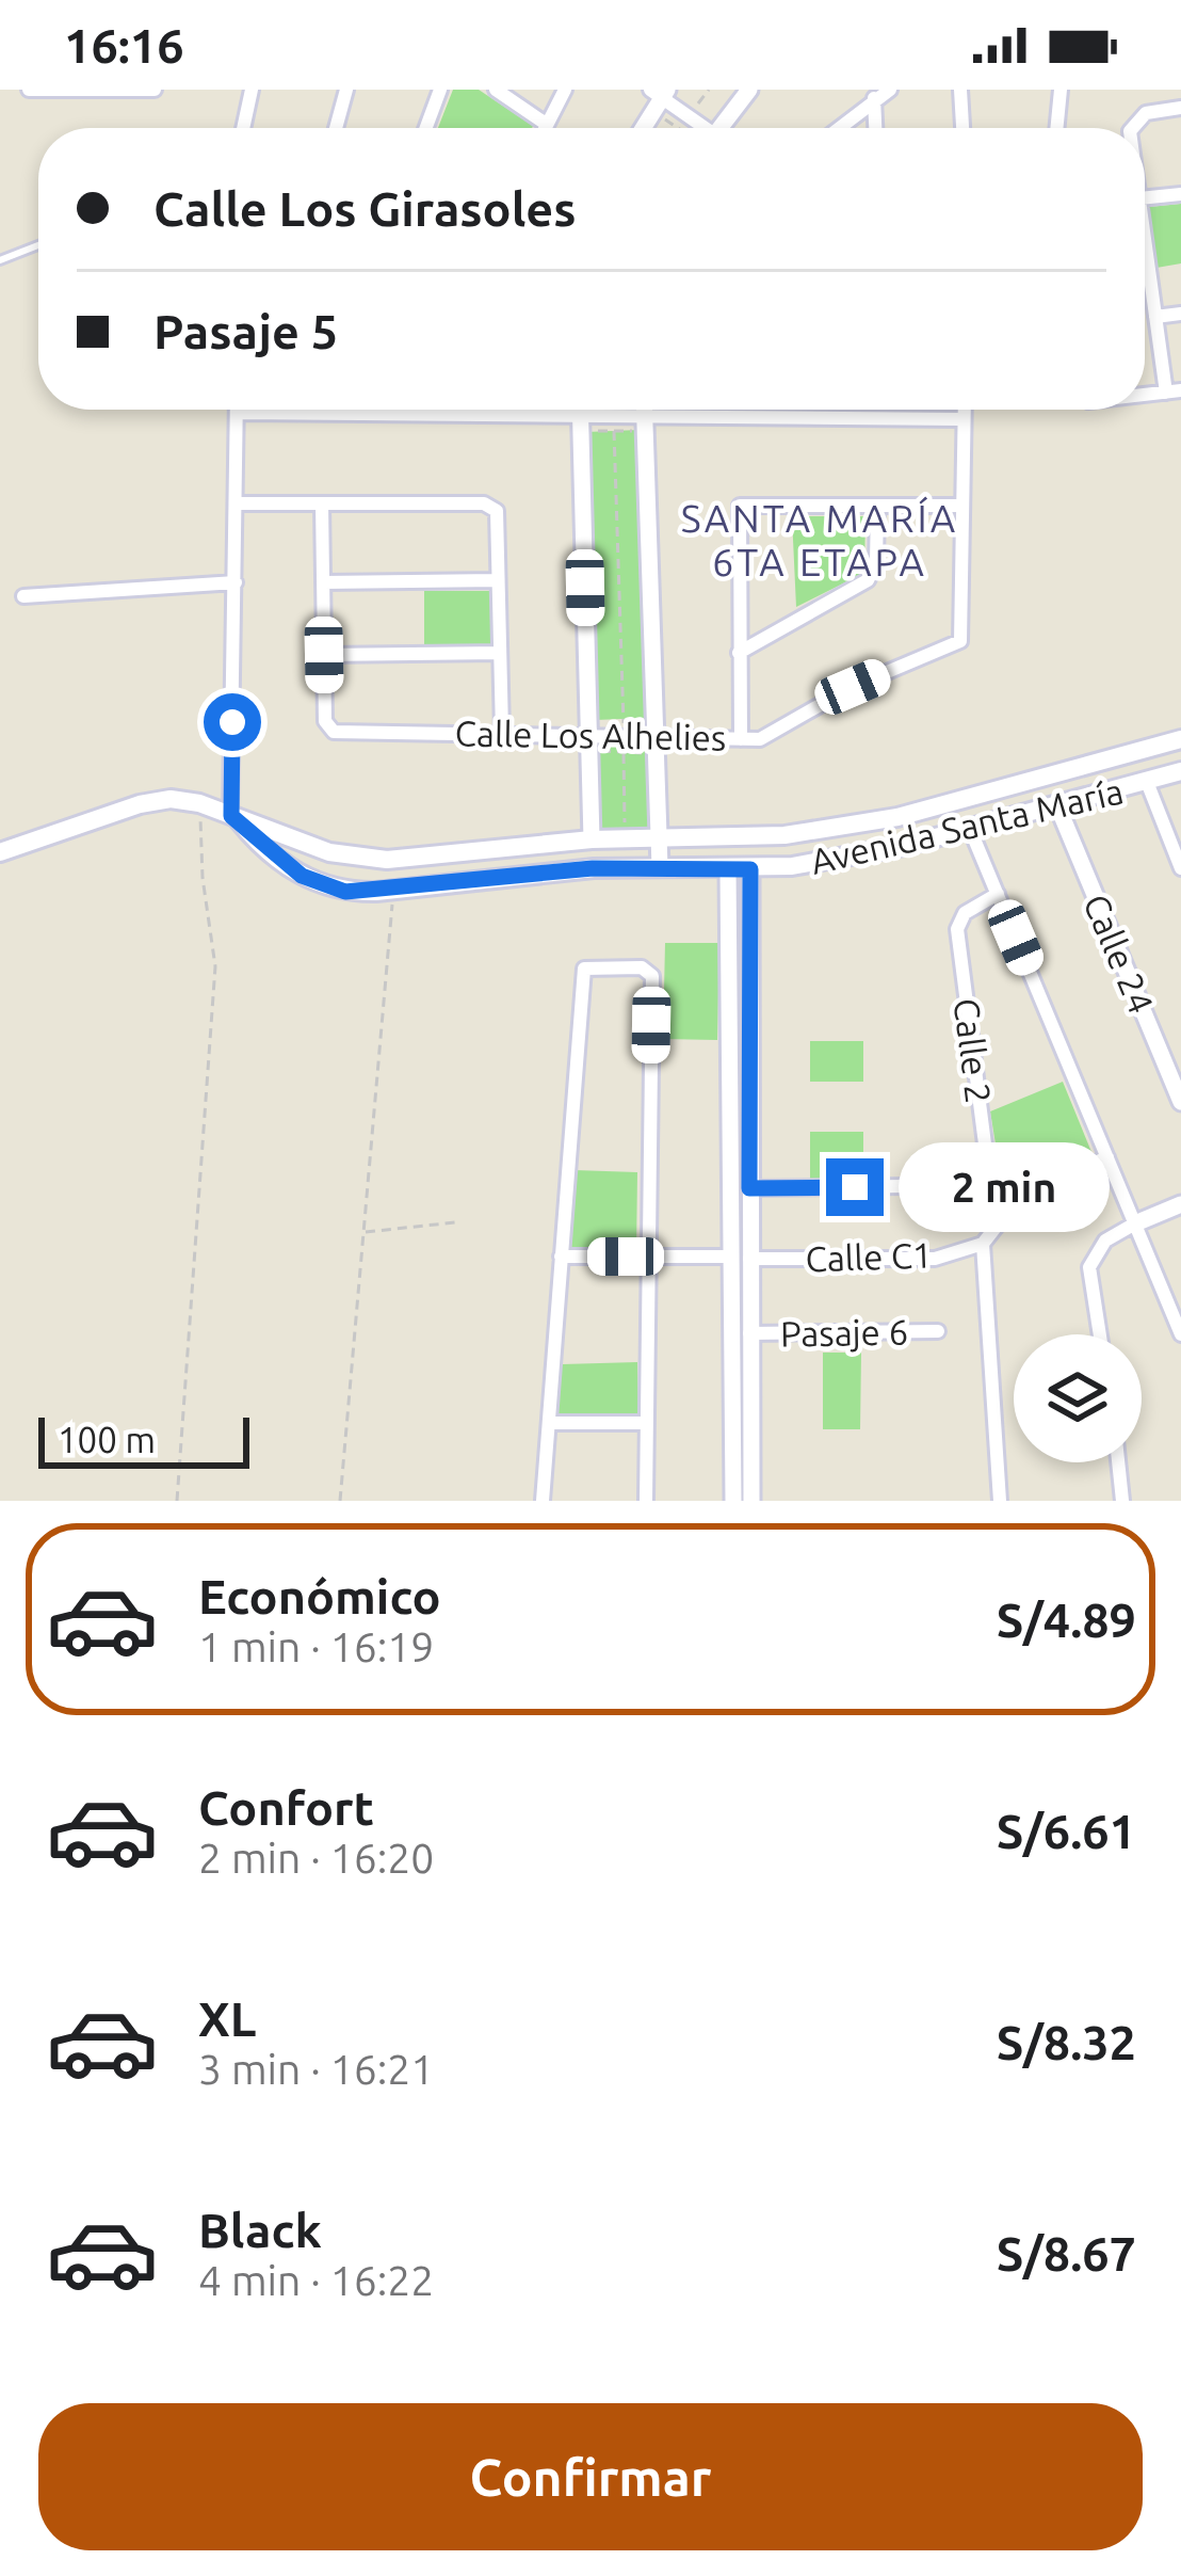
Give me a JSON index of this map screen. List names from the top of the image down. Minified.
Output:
{"streets":{"main road":["Avenida Santa María"],"street":["Calle Los Alhelies","Calle 24","Calle 2","Calle C1","Pasaje 6"]},"crossings":[["Avenida Santa María","Calle 24"],["Calle 2","Calle C1"]],"districts":["SANTA MARÍA 6TA ETAPA"],"scale_bar":"100 m","page":{"status":"16:16","banner":["Calle Los Girasoles","Pasaje 5"],"bubble":"2 min","scale":"100 m","list":[{"name":"Económico","note":"1 min · 16:19","value":"S/4.89"},{"name":"Confort","note":"2 min · 16:20","value":"S/6.61"},{"name":"XL","note":"3 min · 16:21","value":"S/8.32"},{"name":"Black","note":"4 min · 16:22","value":"S/8.67"}],"buttons":"Confirmar"}}
